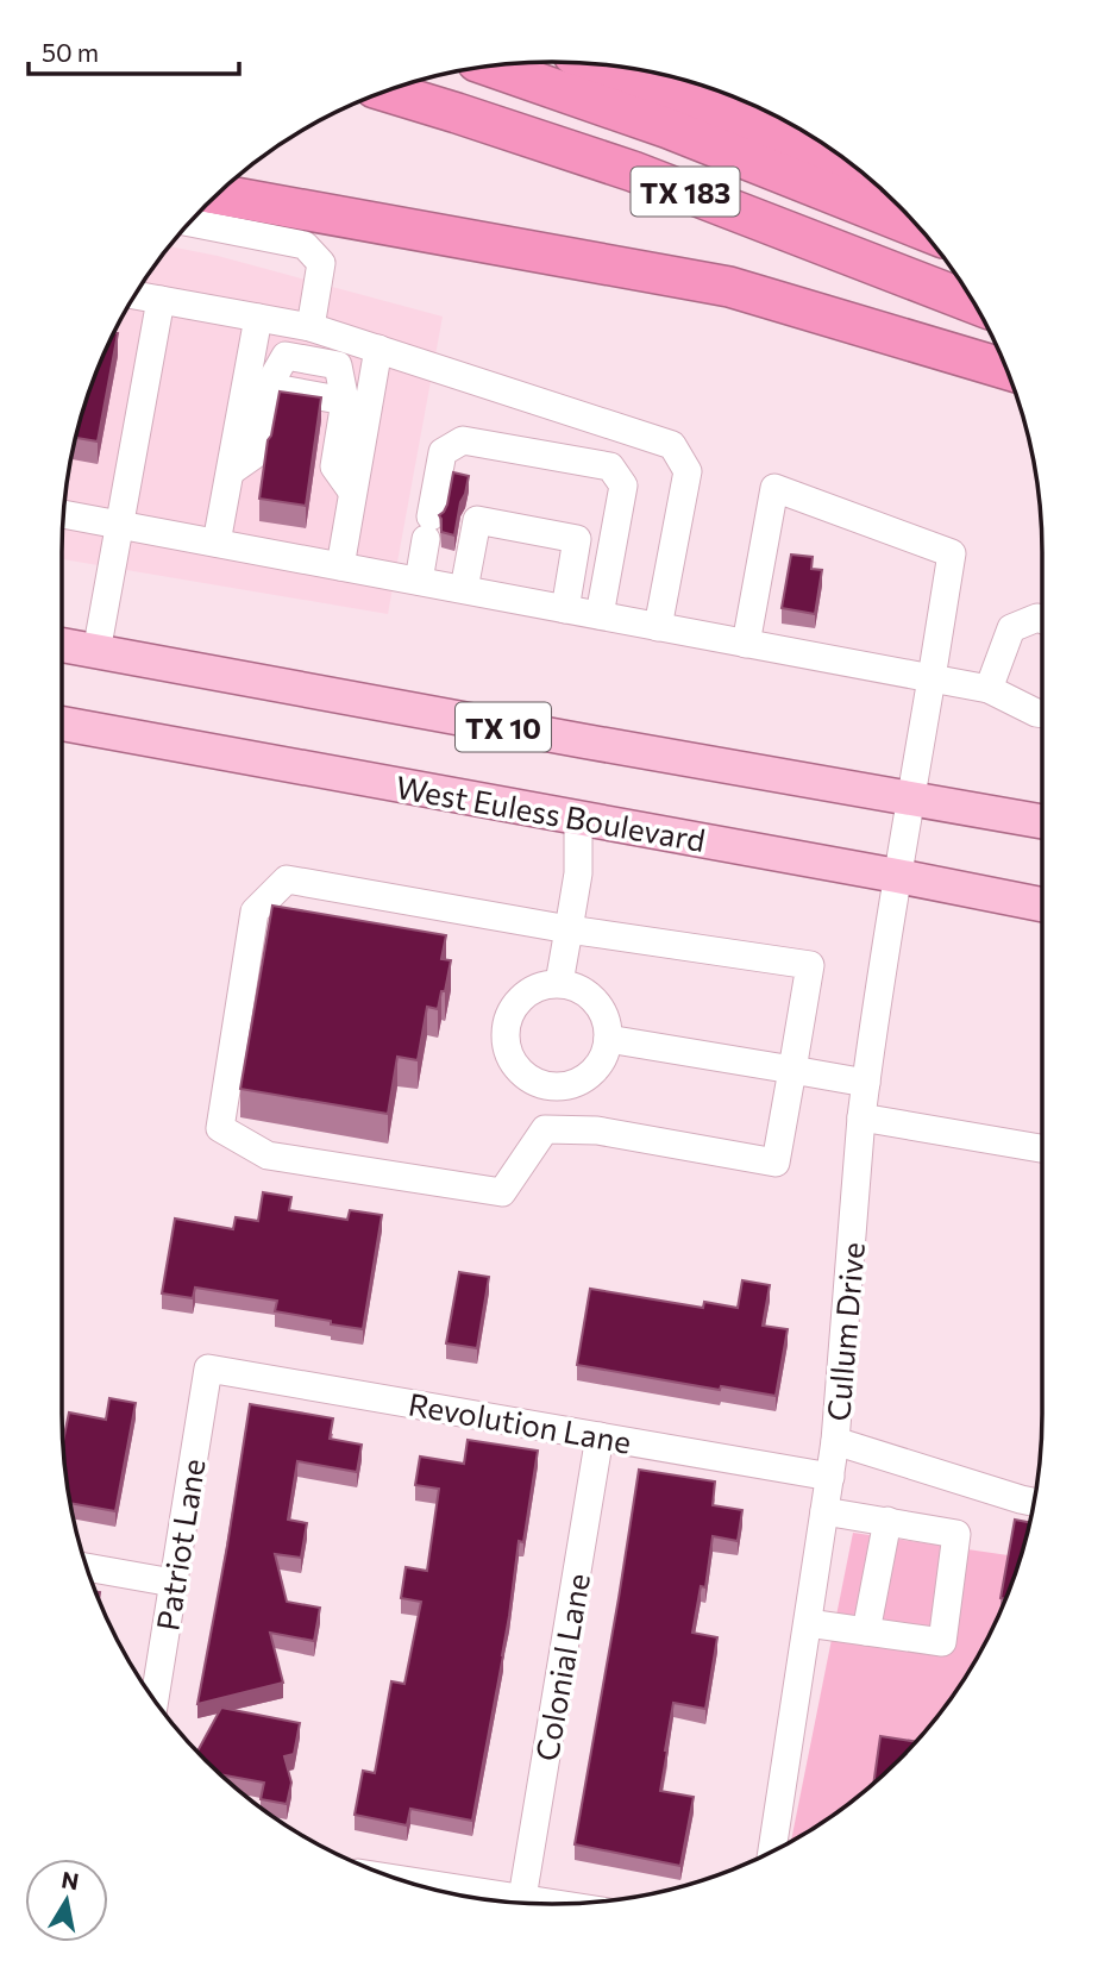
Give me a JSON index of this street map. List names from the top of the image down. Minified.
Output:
{"streets":{"highway":["TX 183"],"main road":["TX 10","West Euless Boulevard"],"street":["Cullum Drive","Revolution Lane","Patriot Lane","Colonial Lane"]},"crossings":[["TX 10","Cullum Drive"],["West Euless Boulevard","Cullum Drive"],["Cullum Drive","Revolution Lane"],["Revolution Lane","Patriot Lane"],["Revolution Lane","Colonial Lane"]],"scale_bar":"50 m","north":"top"}
